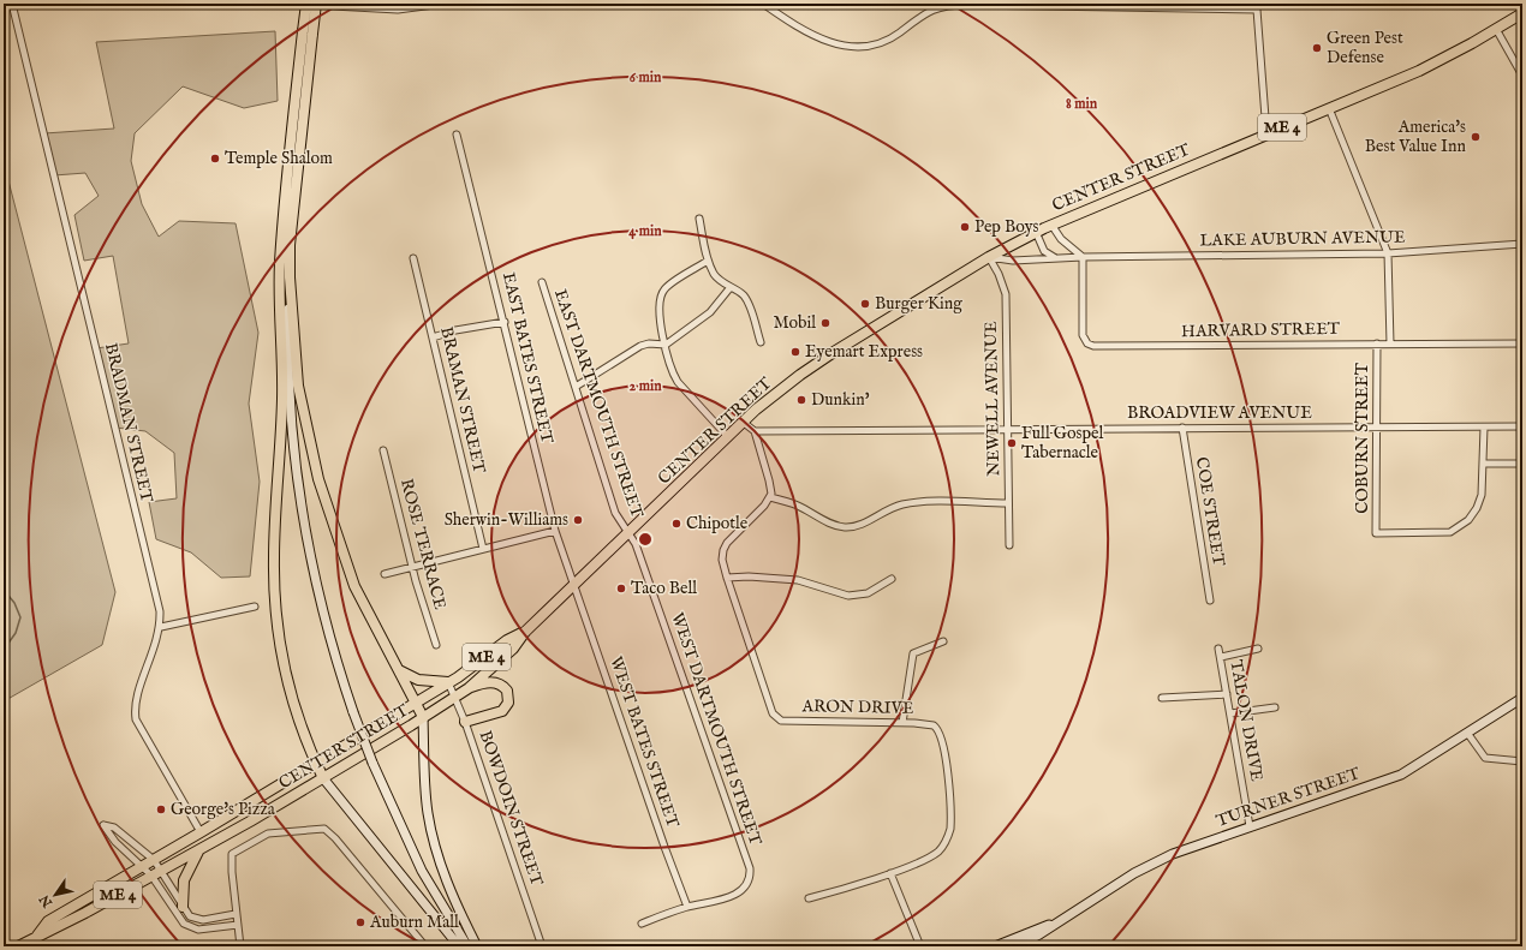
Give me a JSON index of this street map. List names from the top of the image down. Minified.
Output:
{"streets":{"main road":["ME 4","CENTER STREET","TURNER STREET"],"street":["LAKE AUBURN AVENUE","HARVARD STREET","EAST BATES STREET","NEWELL AVENUE","BRAMAN STREET","EAST DARTMOUTH STREET","BROADVIEW AVENUE","BRADMAN STREET","COBURN STREET","COE STREET","ROSE TERRACE","ARON DRIVE","TALON DRIVE","WEST DARTMOUTH STREET","WEST BATES STREET","BOWDOIN STREET"]},"crossings":[["CENTER STREET","LAKE AUBURN AVENUE"],["CENTER STREET","EAST BATES STREET"],["CENTER STREET","NEWELL AVENUE"],["CENTER STREET","EAST DARTMOUTH STREET"],["CENTER STREET","BRADMAN STREET"],["CENTER STREET","WEST DARTMOUTH STREET"],["CENTER STREET","WEST BATES STREET"],["CENTER STREET","BOWDOIN STREET"],["LAKE AUBURN AVENUE","HARVARD STREET"],["LAKE AUBURN AVENUE","NEWELL AVENUE"],["HARVARD STREET","COBURN STREET"],["EAST BATES STREET","WEST BATES STREET"],["NEWELL AVENUE","BROADVIEW AVENUE"],["EAST DARTMOUTH STREET","WEST DARTMOUTH STREET"],["BROADVIEW AVENUE","COBURN STREET"],["BROADVIEW AVENUE","COE STREET"],["TALON DRIVE","TURNER STREET"],["WEST DARTMOUTH STREET","WEST BATES STREET"]],"places":["Green Pest Defense","America's Best Value Inn","Temple Shalom","Pep Boys","Burger King","Mobil","Eyemart Express","Dunkin'","Full Gospel Tabernacle","Sherwin-Williams","Chipotle","Taco Bell","George's Pizza","Auburn Mall"],"north":"bottom left","rings":["6 min","8 min","4 min","2 min"]}
